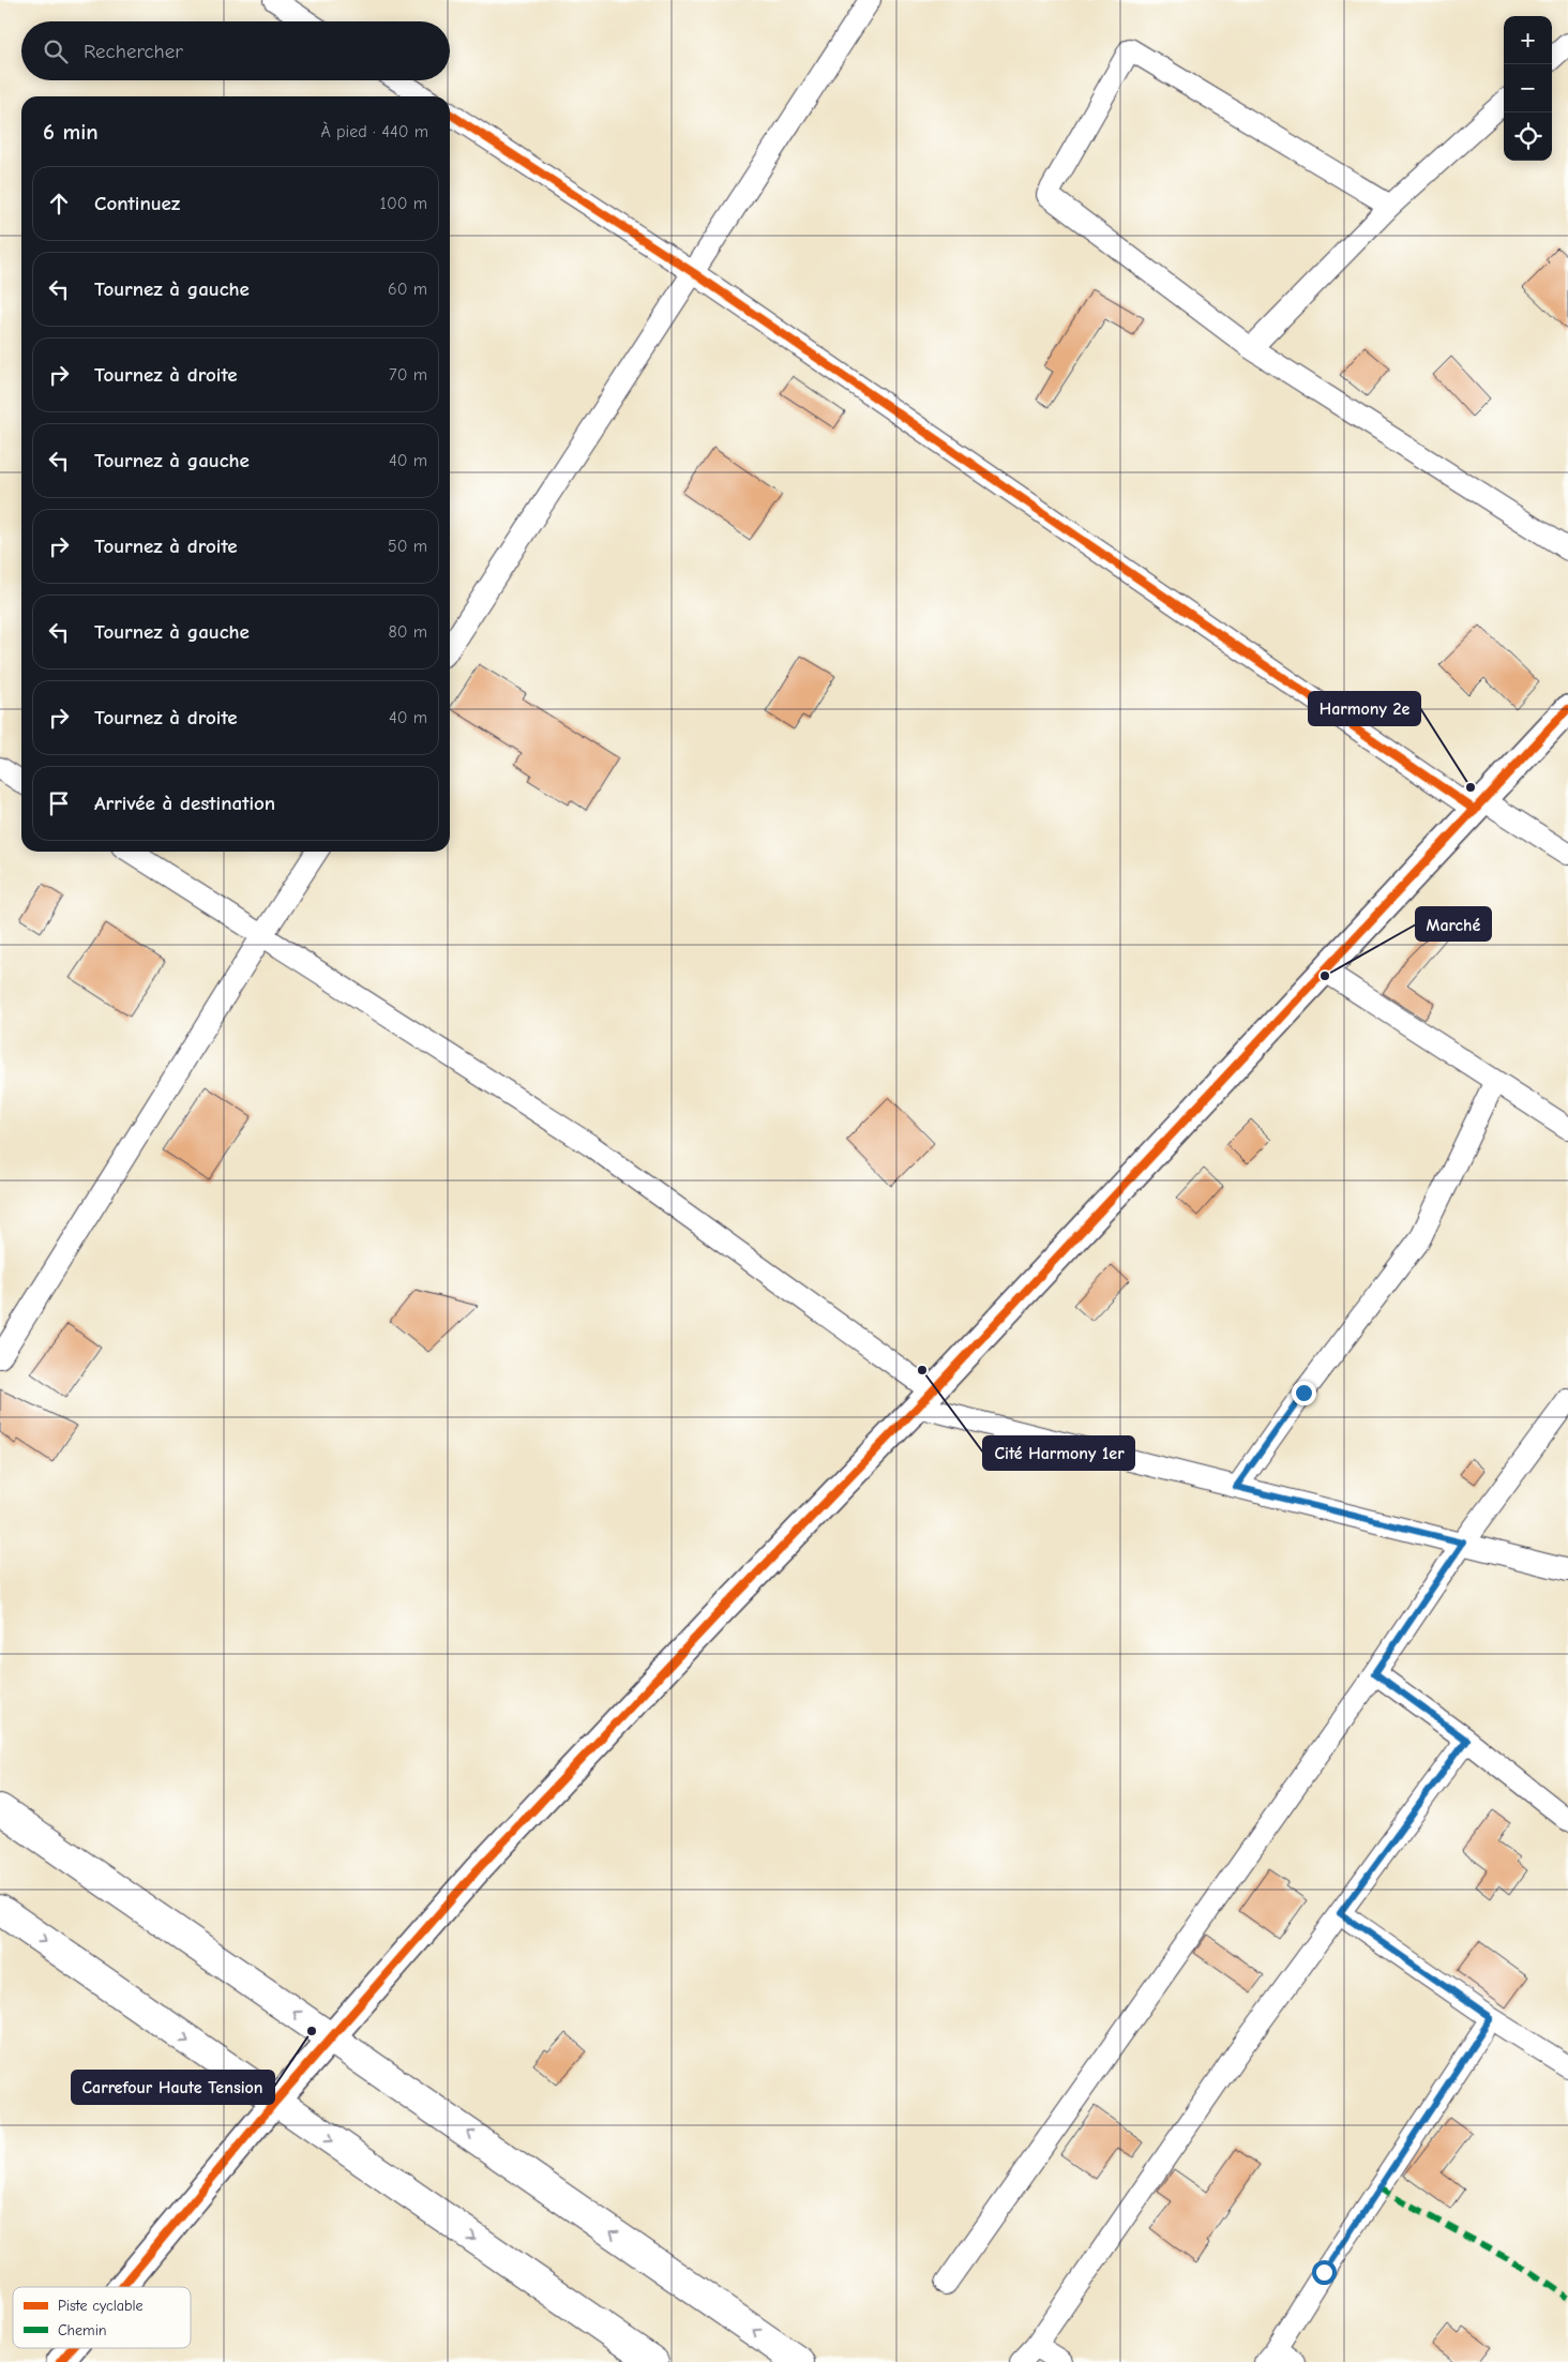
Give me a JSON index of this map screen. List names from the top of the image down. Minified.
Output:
{"places":["Harmony 2e","Marché","Cité Harmony 1er","Carrefour Haute Tension"],"legend":["Piste cyclable","Chemin"],"page":{"map_buttons":["+","−"],"search":"Rechercher","heading":["6 min","À pied · 440 m"],"list":[["Continuez","100 m"],["Tournez à gauche","60 m"],["Tournez à droite","70 m"],["Tournez à gauche","40 m"],["Tournez à droite","50 m"],["Tournez à gauche","80 m"],["Tournez à droite","40 m"],"Arrivée à destination"]}}
